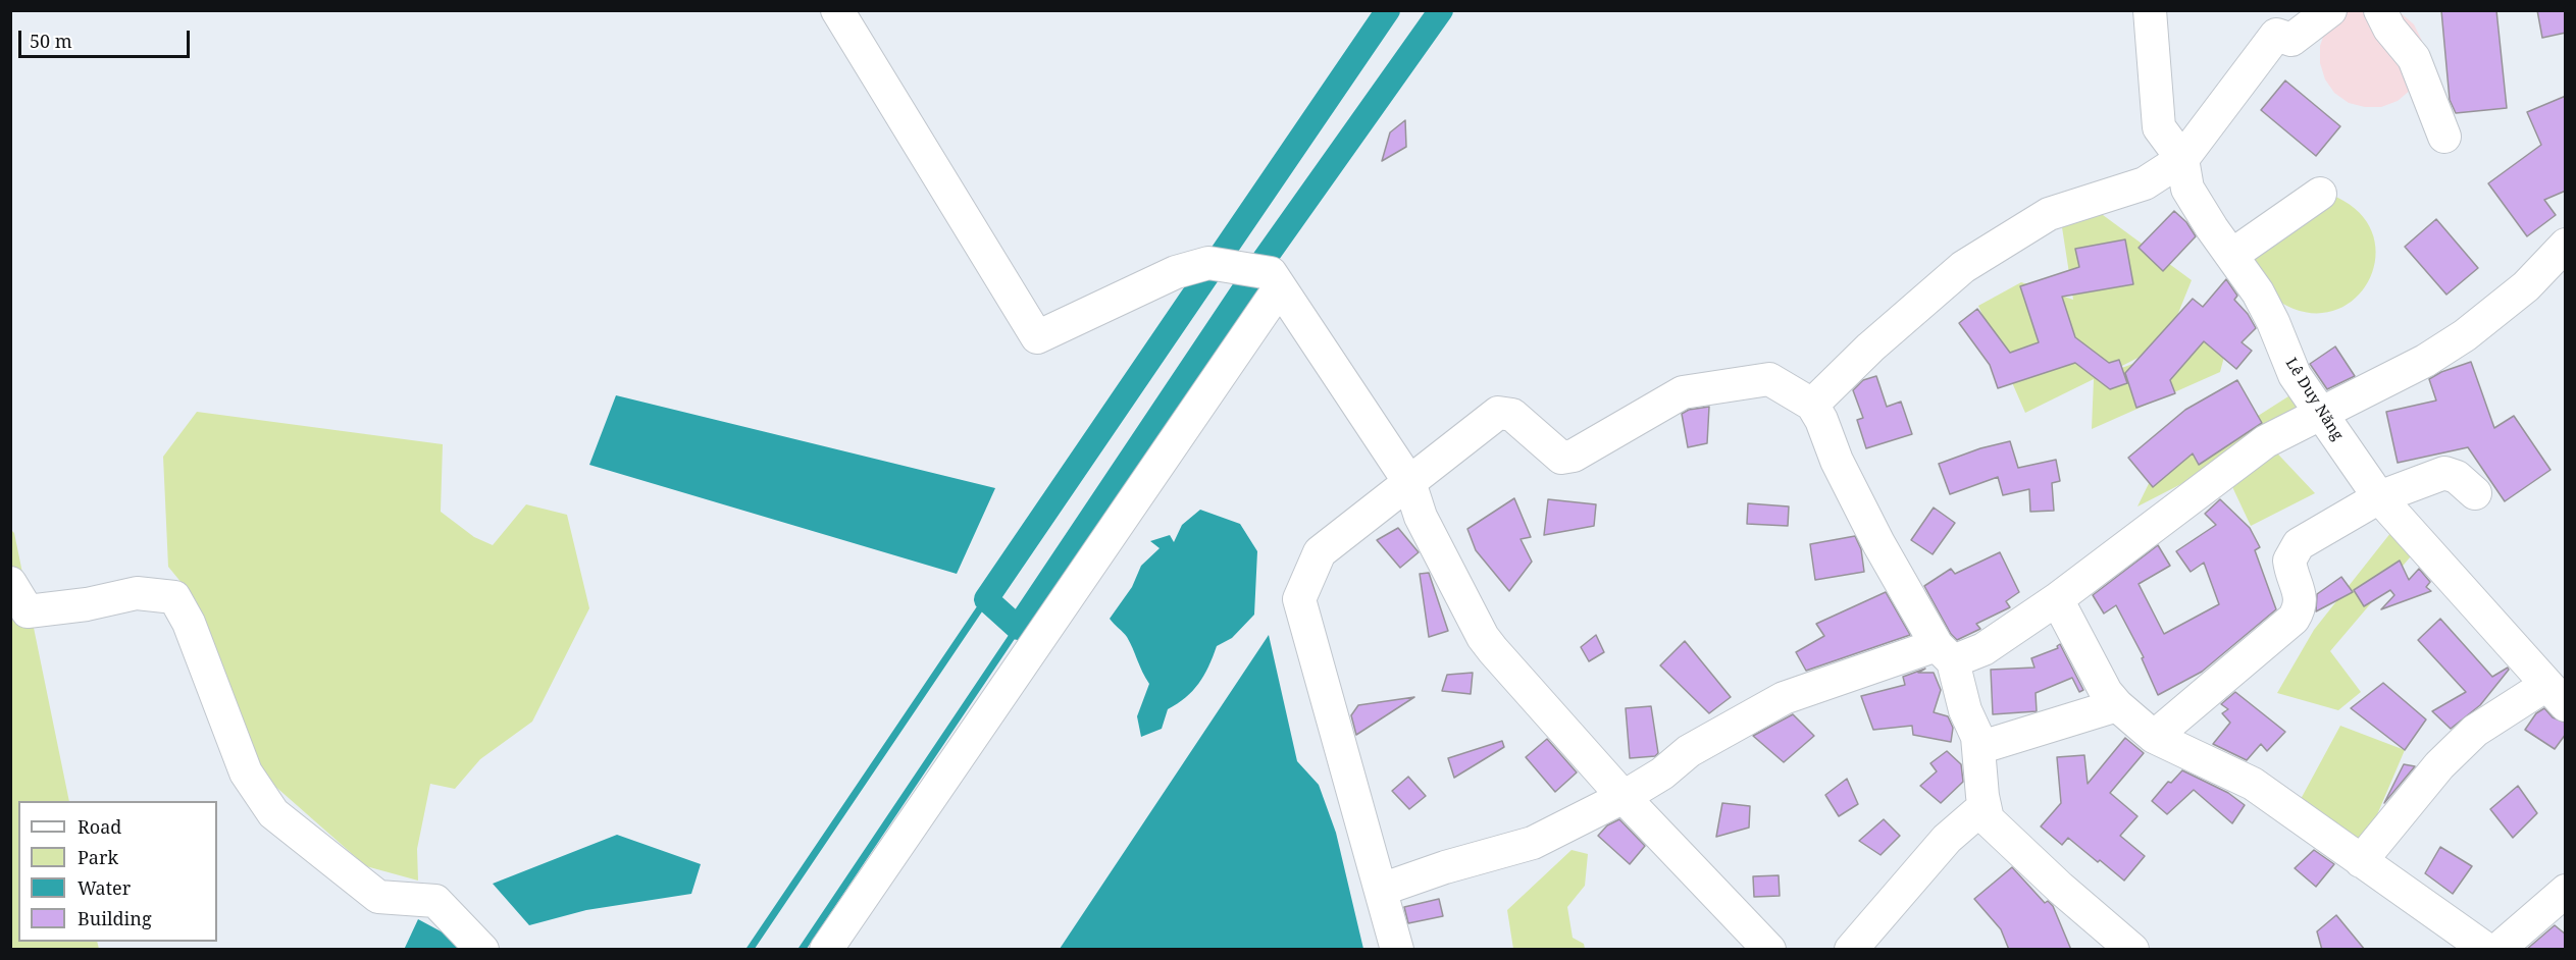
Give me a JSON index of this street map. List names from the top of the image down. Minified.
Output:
{"streets":{"street":["Lê Duy Năng"]},"legend":["Road","Park","Water","Building"],"scale_bar":"50 m"}
